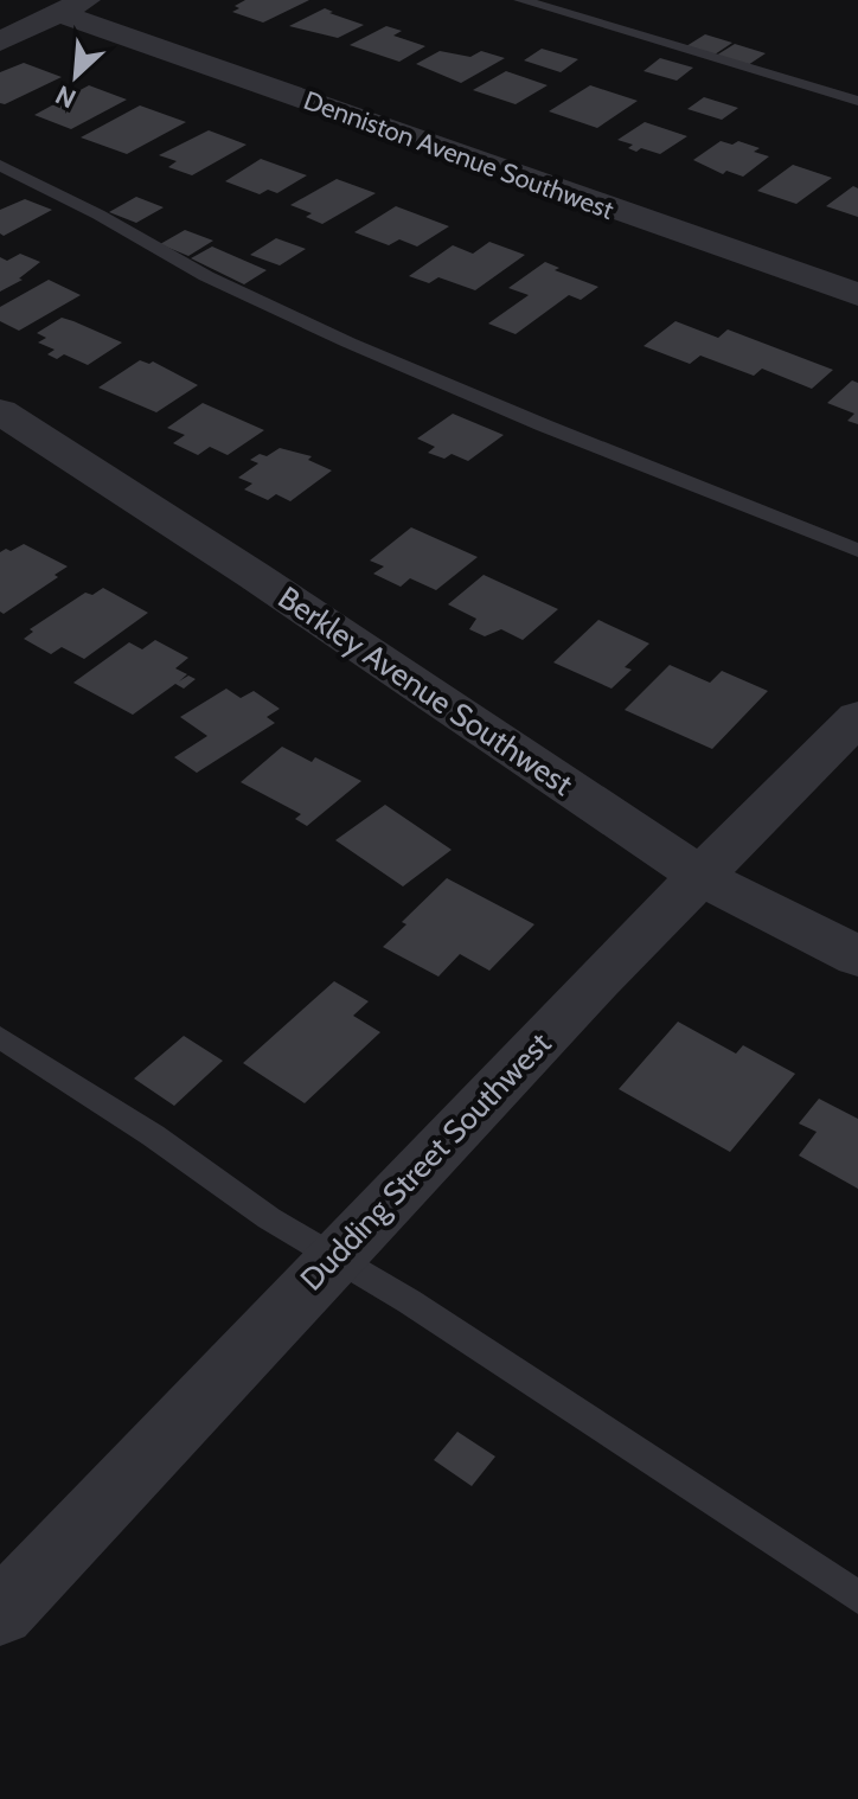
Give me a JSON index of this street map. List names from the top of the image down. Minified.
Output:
{"streets":{"street":["Denniston Avenue Southwest","Berkley Avenue Southwest","Dudding Street Southwest"]},"crossings":[["Berkley Avenue Southwest","Dudding Street Southwest"]],"north":"bottom left"}
